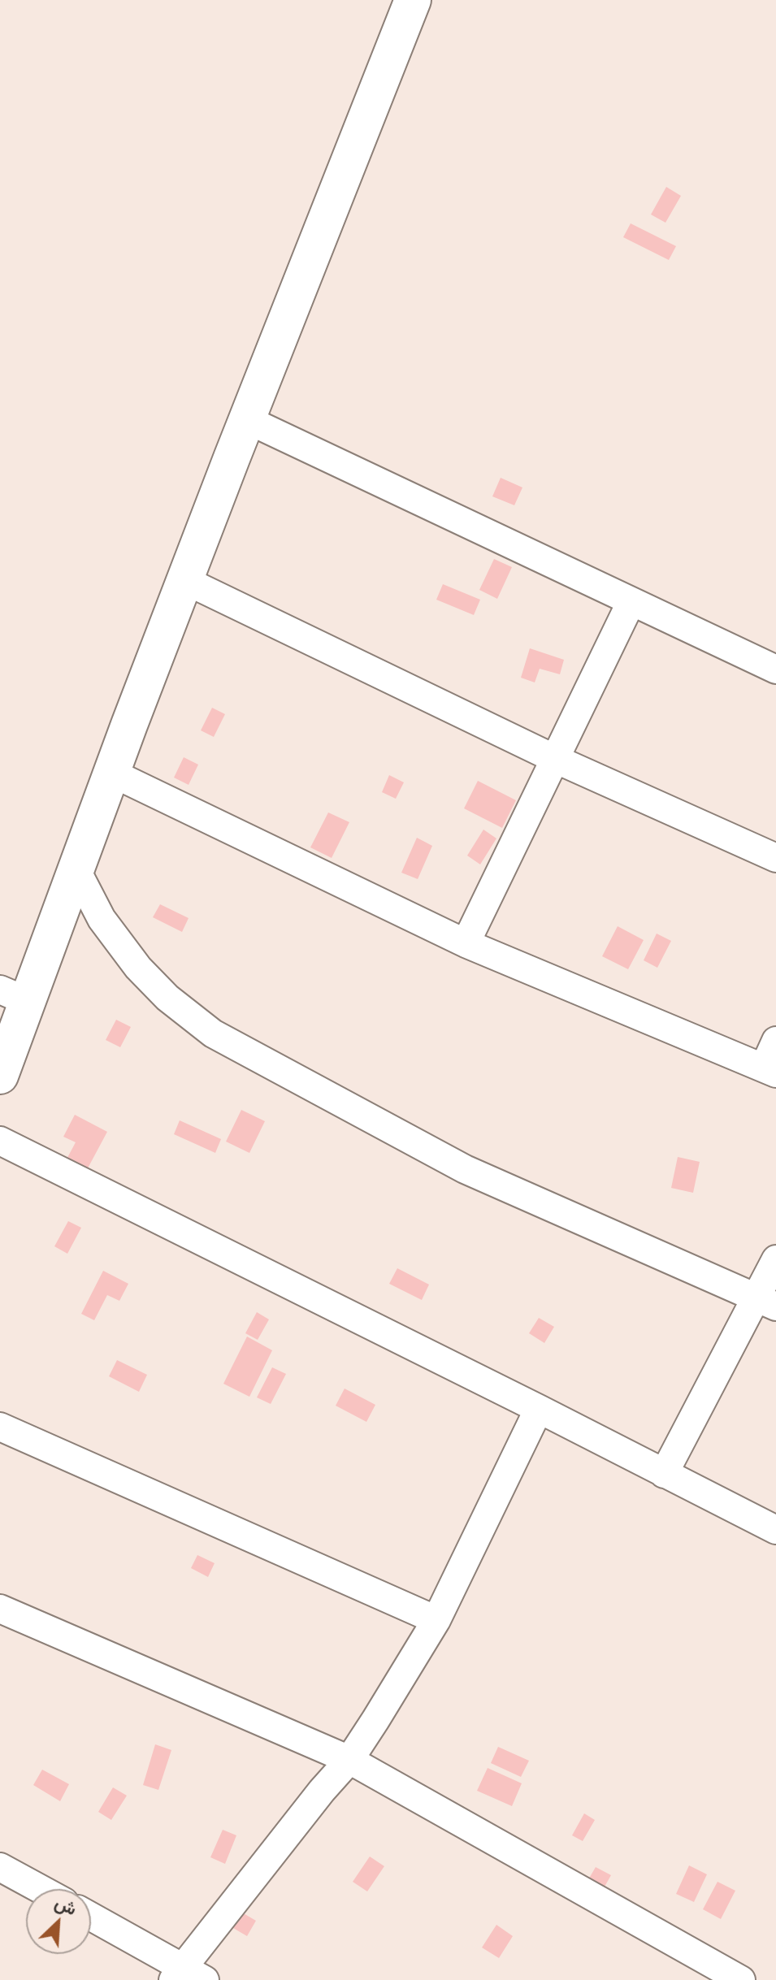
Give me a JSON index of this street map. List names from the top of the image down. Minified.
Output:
{"north":"top right"}
